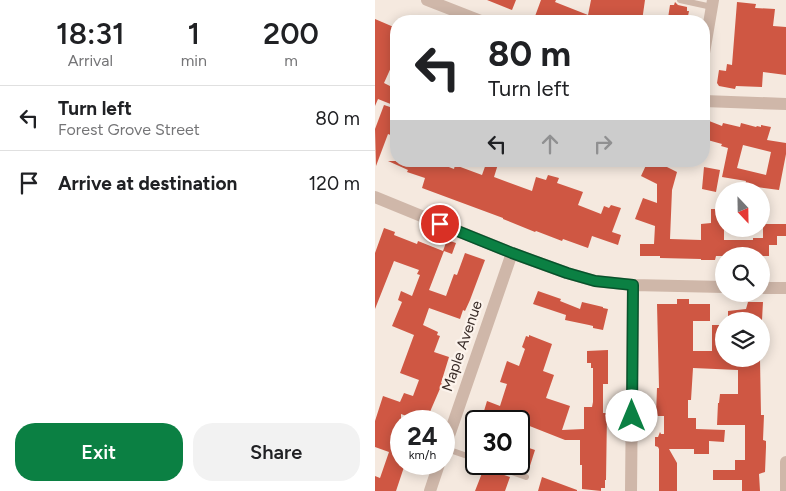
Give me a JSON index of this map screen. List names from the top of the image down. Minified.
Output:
{"streets":{"street":["Maple Avenue"]},"north":"bottom","page":{"eta":["18:31","Arrival","1","min","200","m"],"turn":["80 m","Turn left"],"list":[{"name":"Turn left","note":"Forest Grove Street","value":"80 m"},{"name":"Arrive at destination","value":"120 m"}],"speed":"24 km/h","limit":"30","buttons":["Exit","Share"]}}
